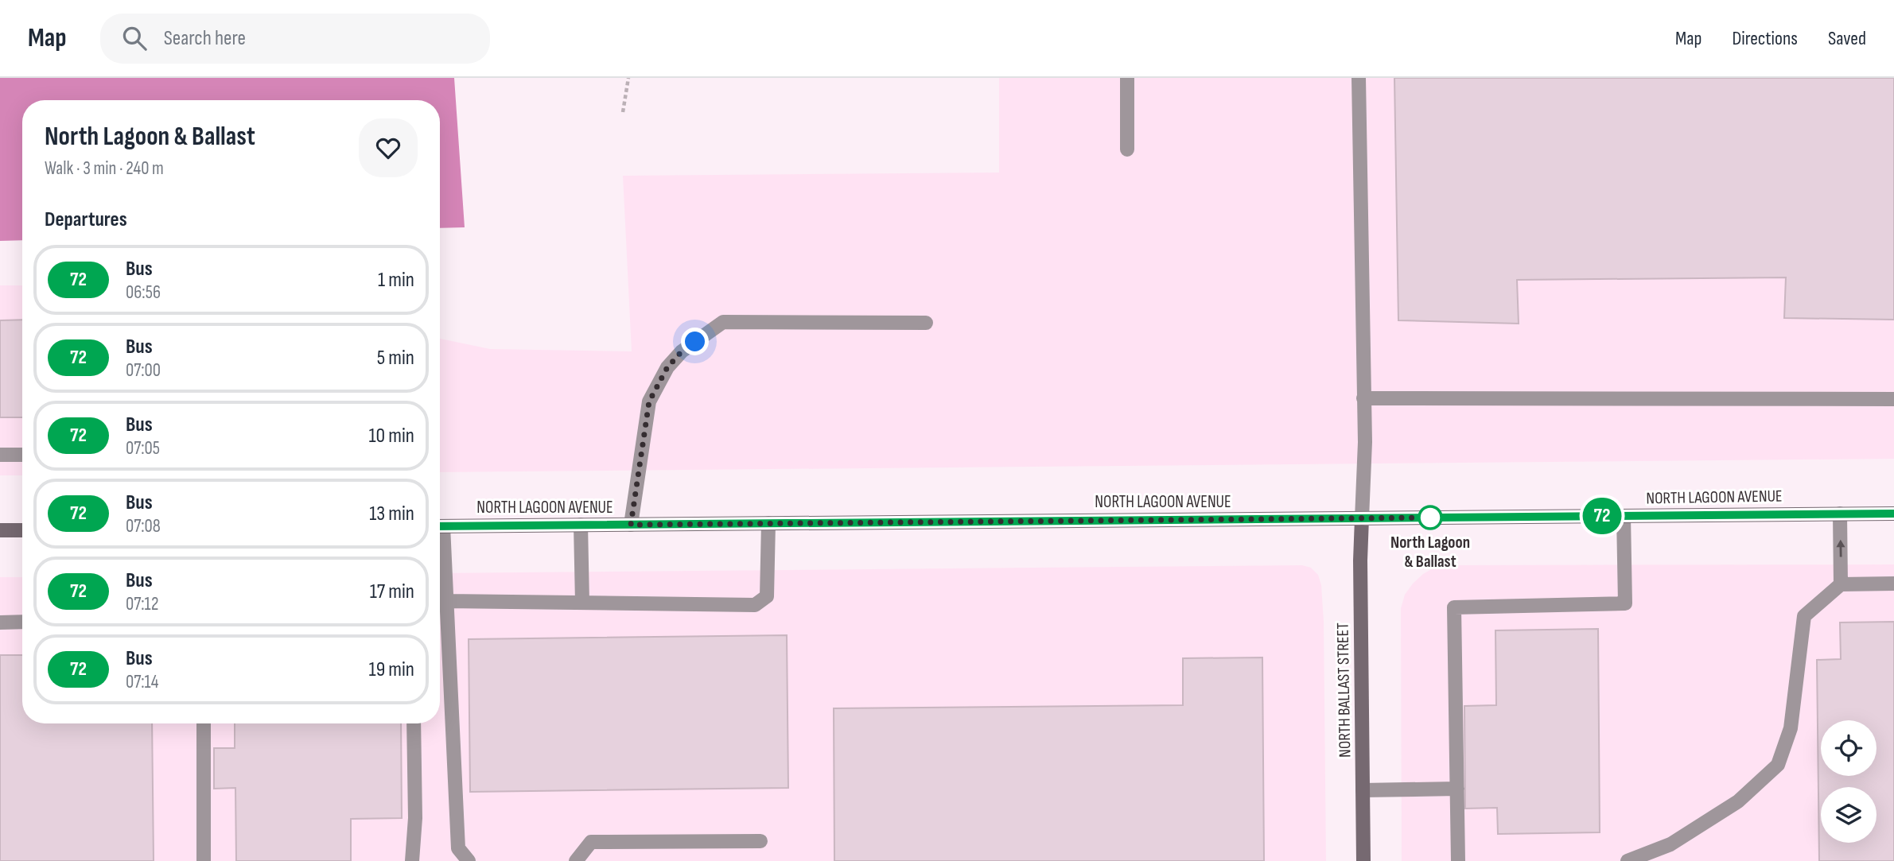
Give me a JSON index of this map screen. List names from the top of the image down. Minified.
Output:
{"streets":{"street":["NORTH LAGOON AVENUE","NORTH BALLAST STREET"]},"crossings":[["NORTH LAGOON AVENUE","NORTH BALLAST STREET"]],"places":["North Lagoon & Ballast"],"lines":["bus line 72"],"page":{"header":"Map","search":"Search here","nav":["Map","Directions","Saved"],"on_map":"72","heading":[["North Lagoon & Ballast","Walk · 3 min · 240 m"],"Departures"],"list":[{"mark":"72","name":"Bus","note":"06:56","value":"1 min"},{"mark":"72","name":"Bus","note":"07:00","value":"5 min"},{"mark":"72","name":"Bus","note":"07:05","value":"10 min"},{"mark":"72","name":"Bus","note":"07:08","value":"13 min"},{"mark":"72","name":"Bus","note":"07:12","value":"17 min"},{"mark":"72","name":"Bus","note":"07:14","value":"19 min"}]}}
